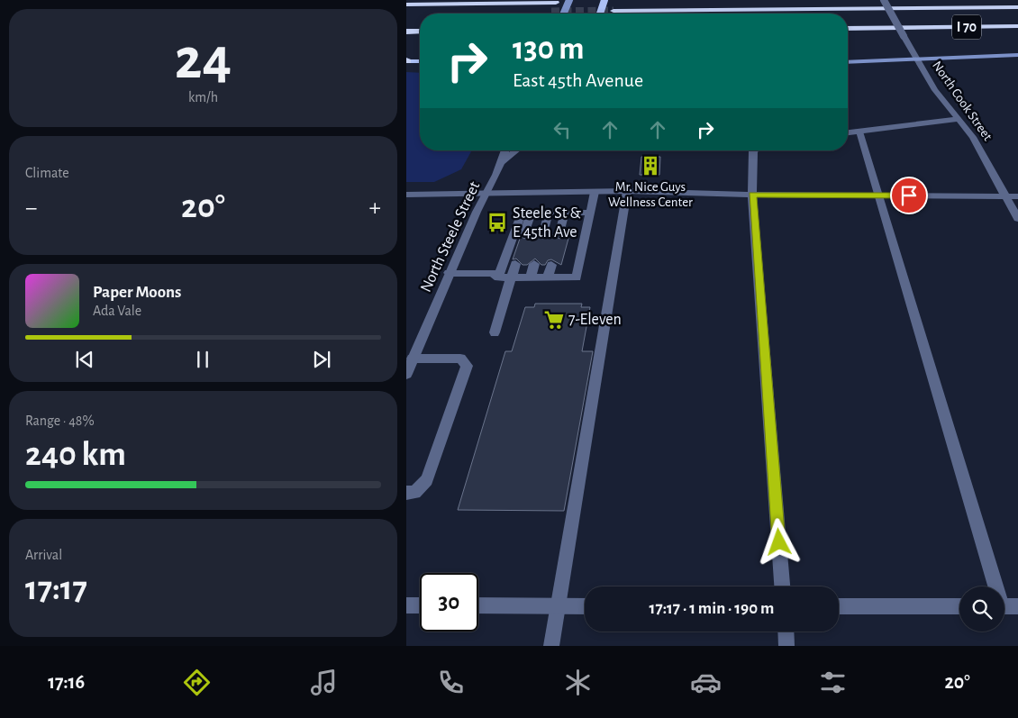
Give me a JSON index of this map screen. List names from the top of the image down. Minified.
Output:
{"streets":{"highway":["I 70"],"street":["North Cook Street","North Steele Street"]},"places":{"building":["Mr. Nice Guys Wellness Center"],"bus stop":["Steele St & E 45th Ave"],"supermarket":["7-Eleven"]},"page":{"tile":[["24","km/h"],"Climate",["Range · 48%","240 km"],["Arrival","17:17"]],"turn":["130 m","East 45th Avenue"],"heat":["−","20°","+"],"song":["Paper Moons","Ada Vale"],"limit":"30","trip":"17:17 · 1 min · 190 m","tabs":["17:16","20°"]}}
